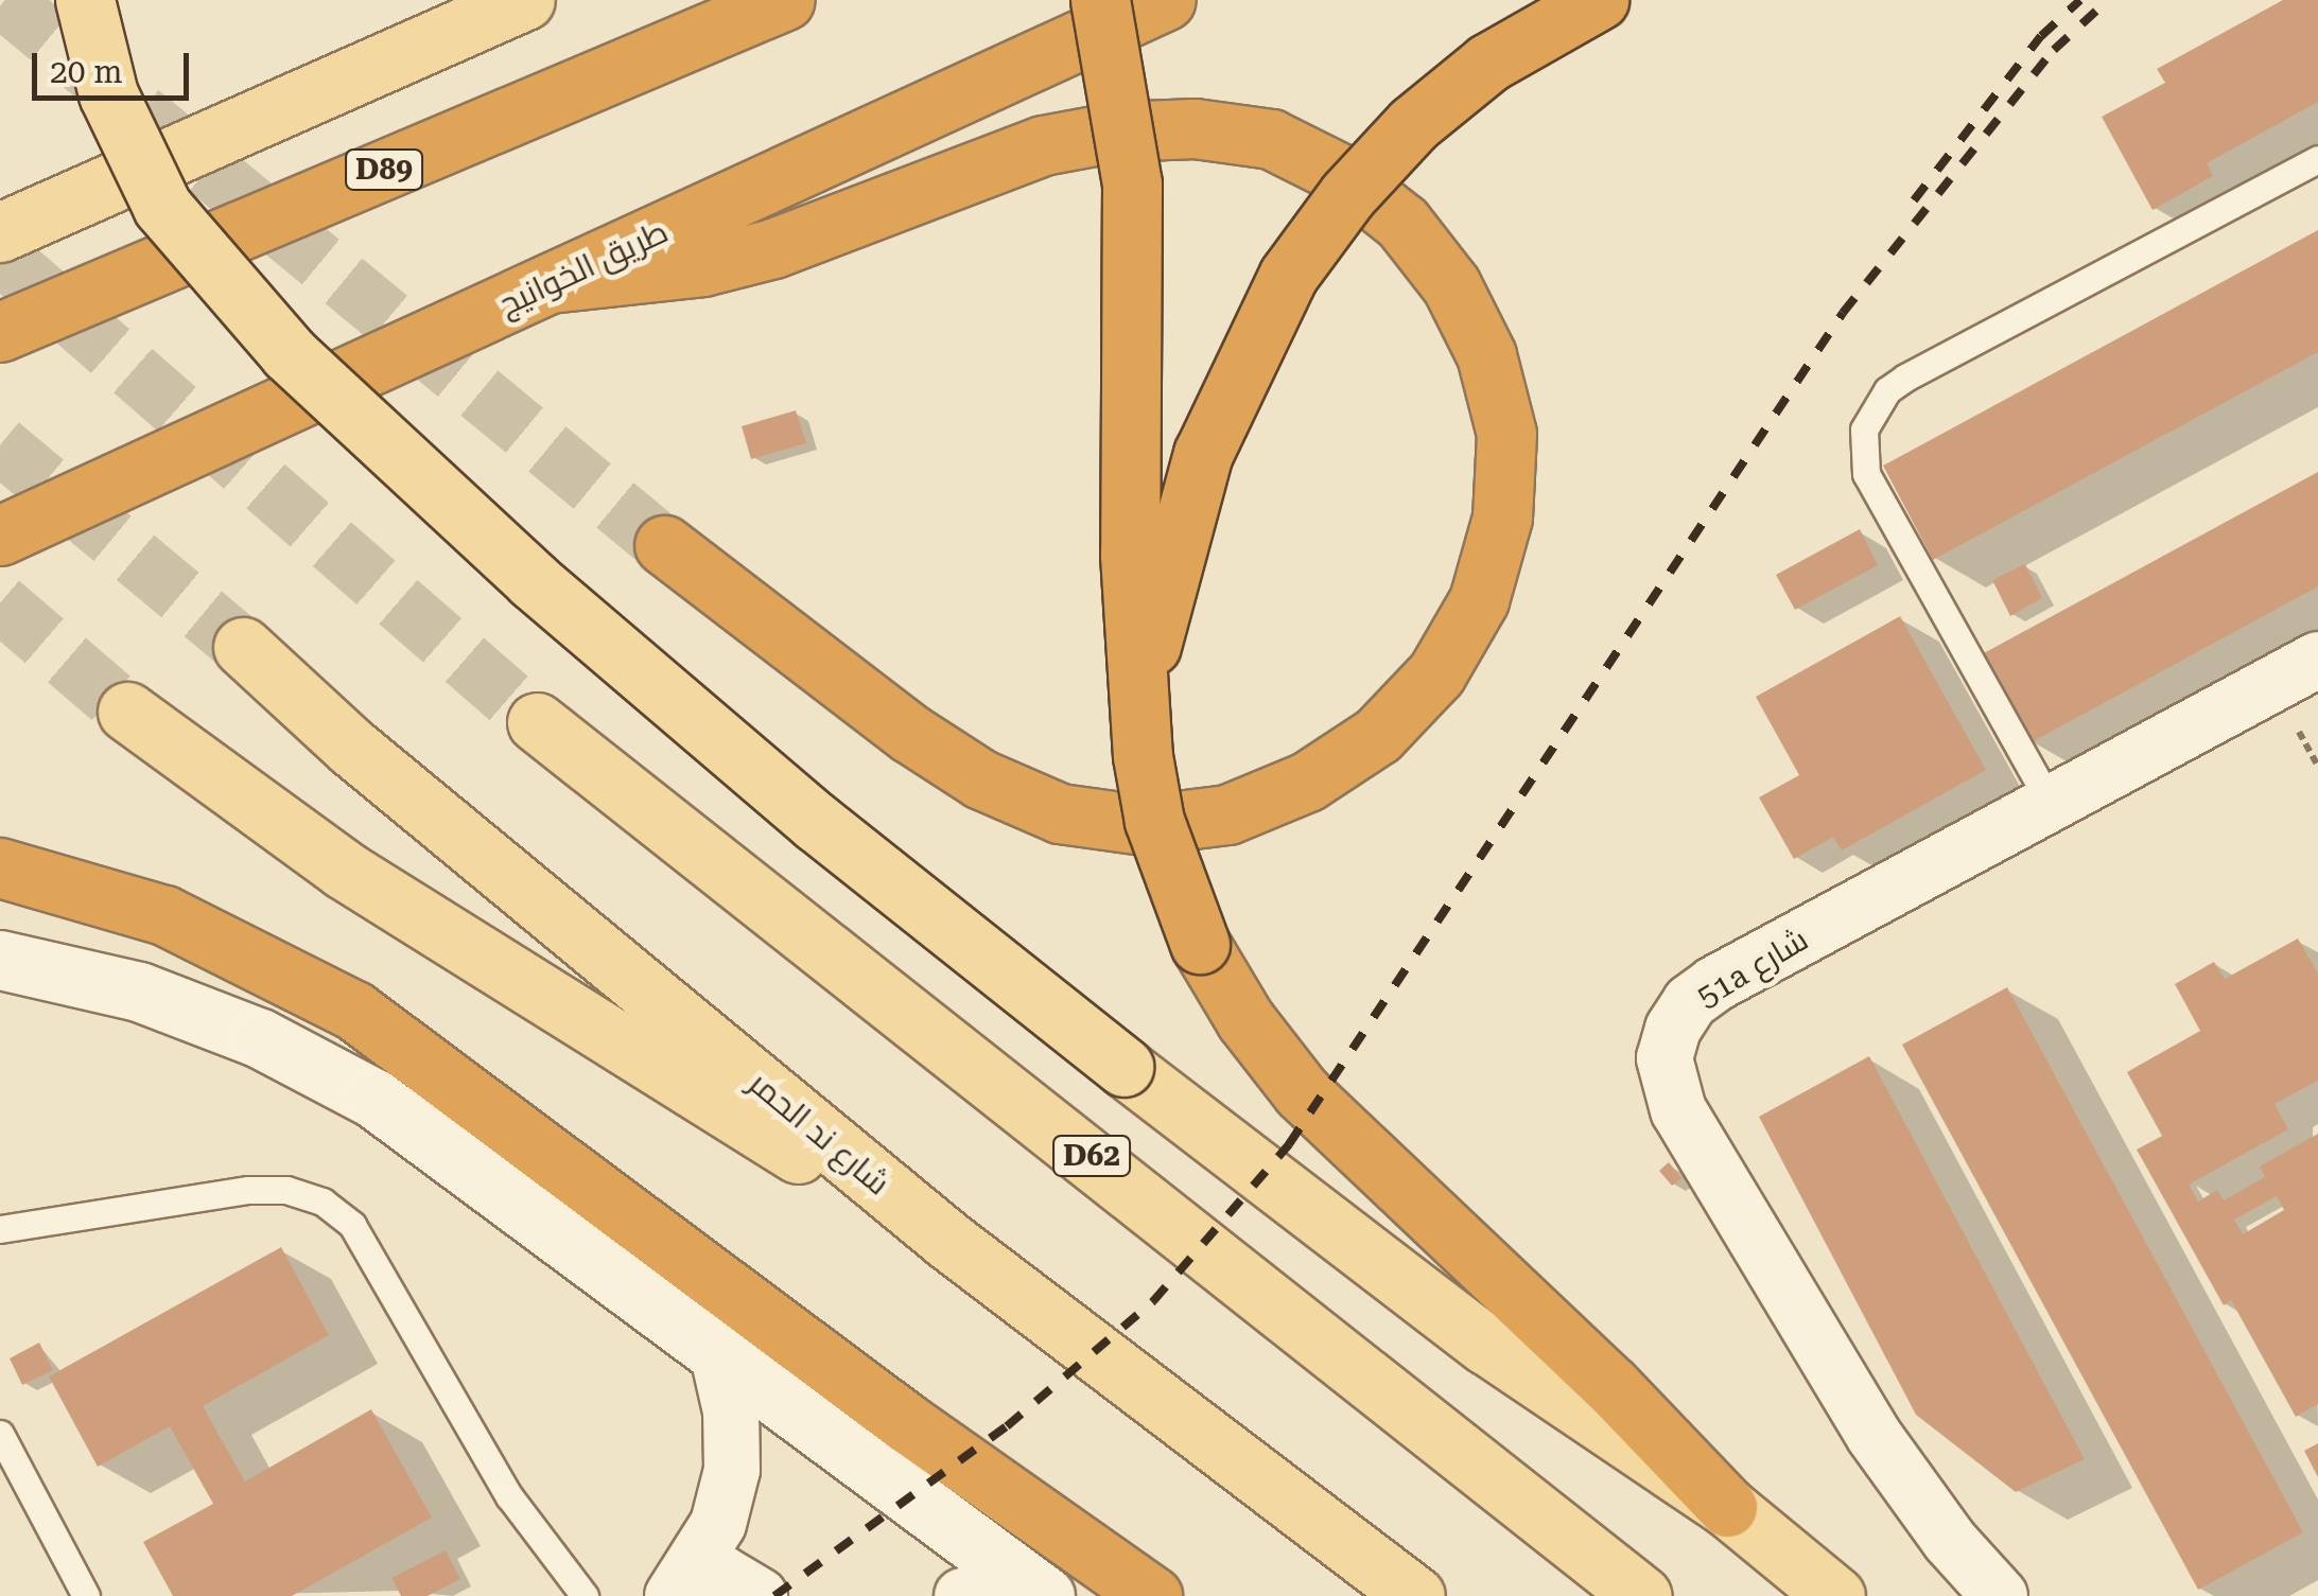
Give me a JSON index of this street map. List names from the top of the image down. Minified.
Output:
{"streets":{"highway":["D89","طريق الخوانيج"],"main road":["شارع ند الحمر","D62"],"street":["51a شارع"]},"scale_bar":"20 m"}
